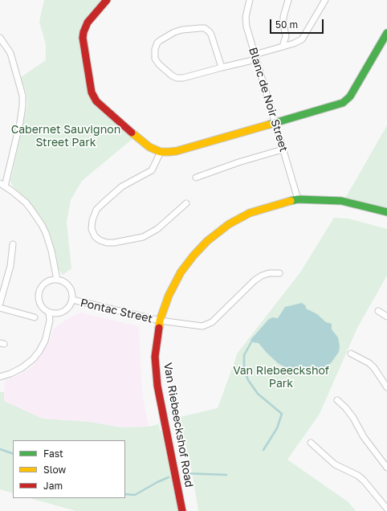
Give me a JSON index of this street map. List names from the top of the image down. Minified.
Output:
{"streets":{"street":["Blanc de Noir Street","Pontac Street","Van Riebeeckshof Road"]},"crossings":[["Blanc de Noir Street","Van Riebeeckshof Road"],["Pontac Street","Van Riebeeckshof Road"]],"parks":["Cabernet Sauvignon Street Park","Van Riebeeckshof Park"],"legend":["Fast","Slow","Jam"],"scale_bar":"50 m"}
